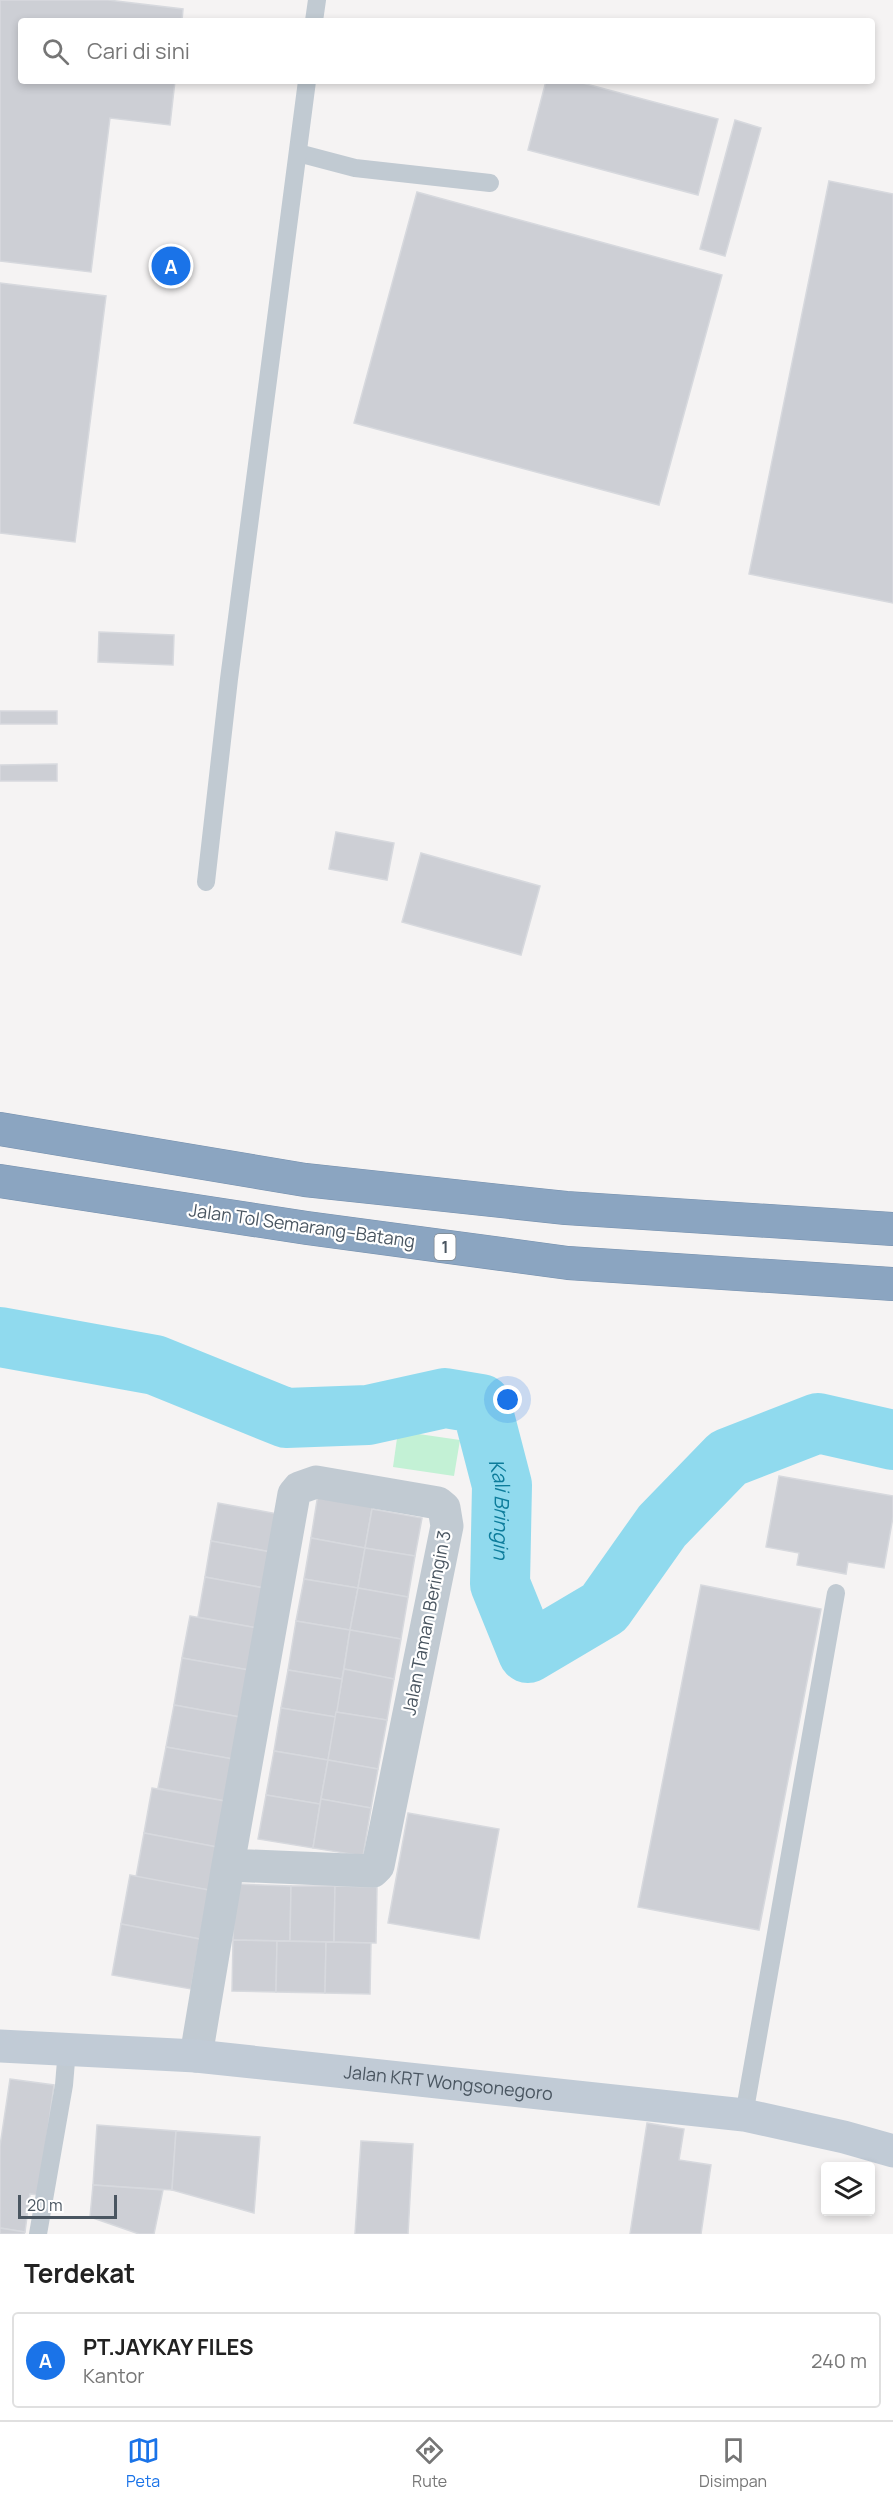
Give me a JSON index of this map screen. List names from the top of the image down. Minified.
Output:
{"streets":{"highway":["Jalan Tol Semarang–Batang","1"],"street":["Jalan Taman Beringin 3","Jalan KRT Wongsonegoro"]},"crossings":[["Jalan Taman Beringin 3","Jalan KRT Wongsonegoro"]],"water":["Kali Bringin"],"scale_bar":"20 m","page":{"search":"Cari di sini","pins":"A","scale":"20 m","heading":"Terdekat","list":[{"mark":"A","name":"PT.JAYKAY FILES","note":"Kantor","value":"240 m"}],"nav":["Peta","Rute","Disimpan"]}}
